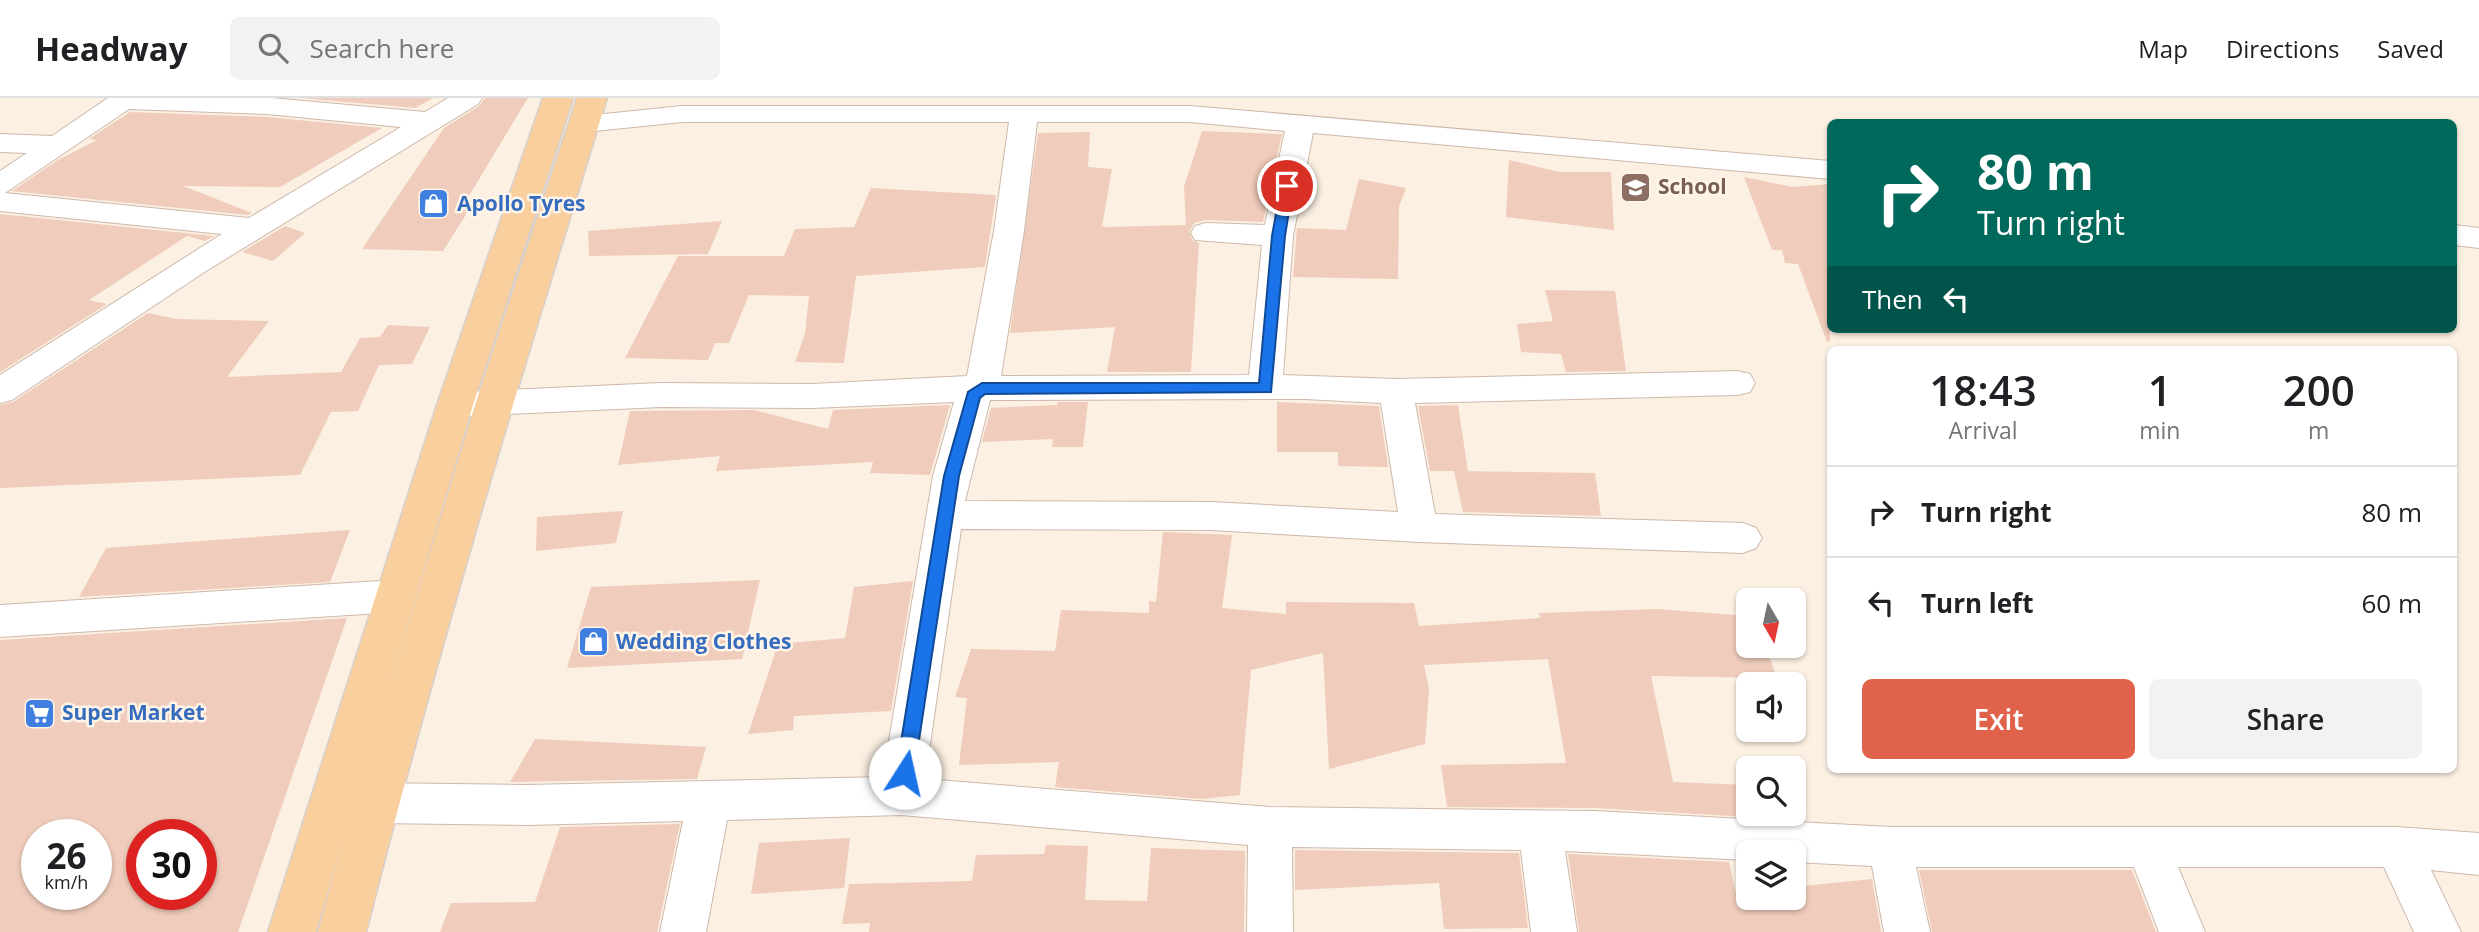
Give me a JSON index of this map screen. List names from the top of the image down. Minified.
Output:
{"places":{"school or university":["School"],"shop":["Apollo Tyres","Wedding Clothes"],"supermarket":["Super Market"]},"north":"bottom","page":{"header":"Headway","search":"Search here","nav":["Map","Directions","Saved"],"turn":["80 m","Turn right"],"then":"Then","eta":["18:43","Arrival","1","min","200","m"],"list":[{"name":"Turn right","value":"80 m"},{"name":"Turn left","value":"60 m"}],"buttons":["Exit","Share"],"speed":"26 km/h","limit":"30"}}
